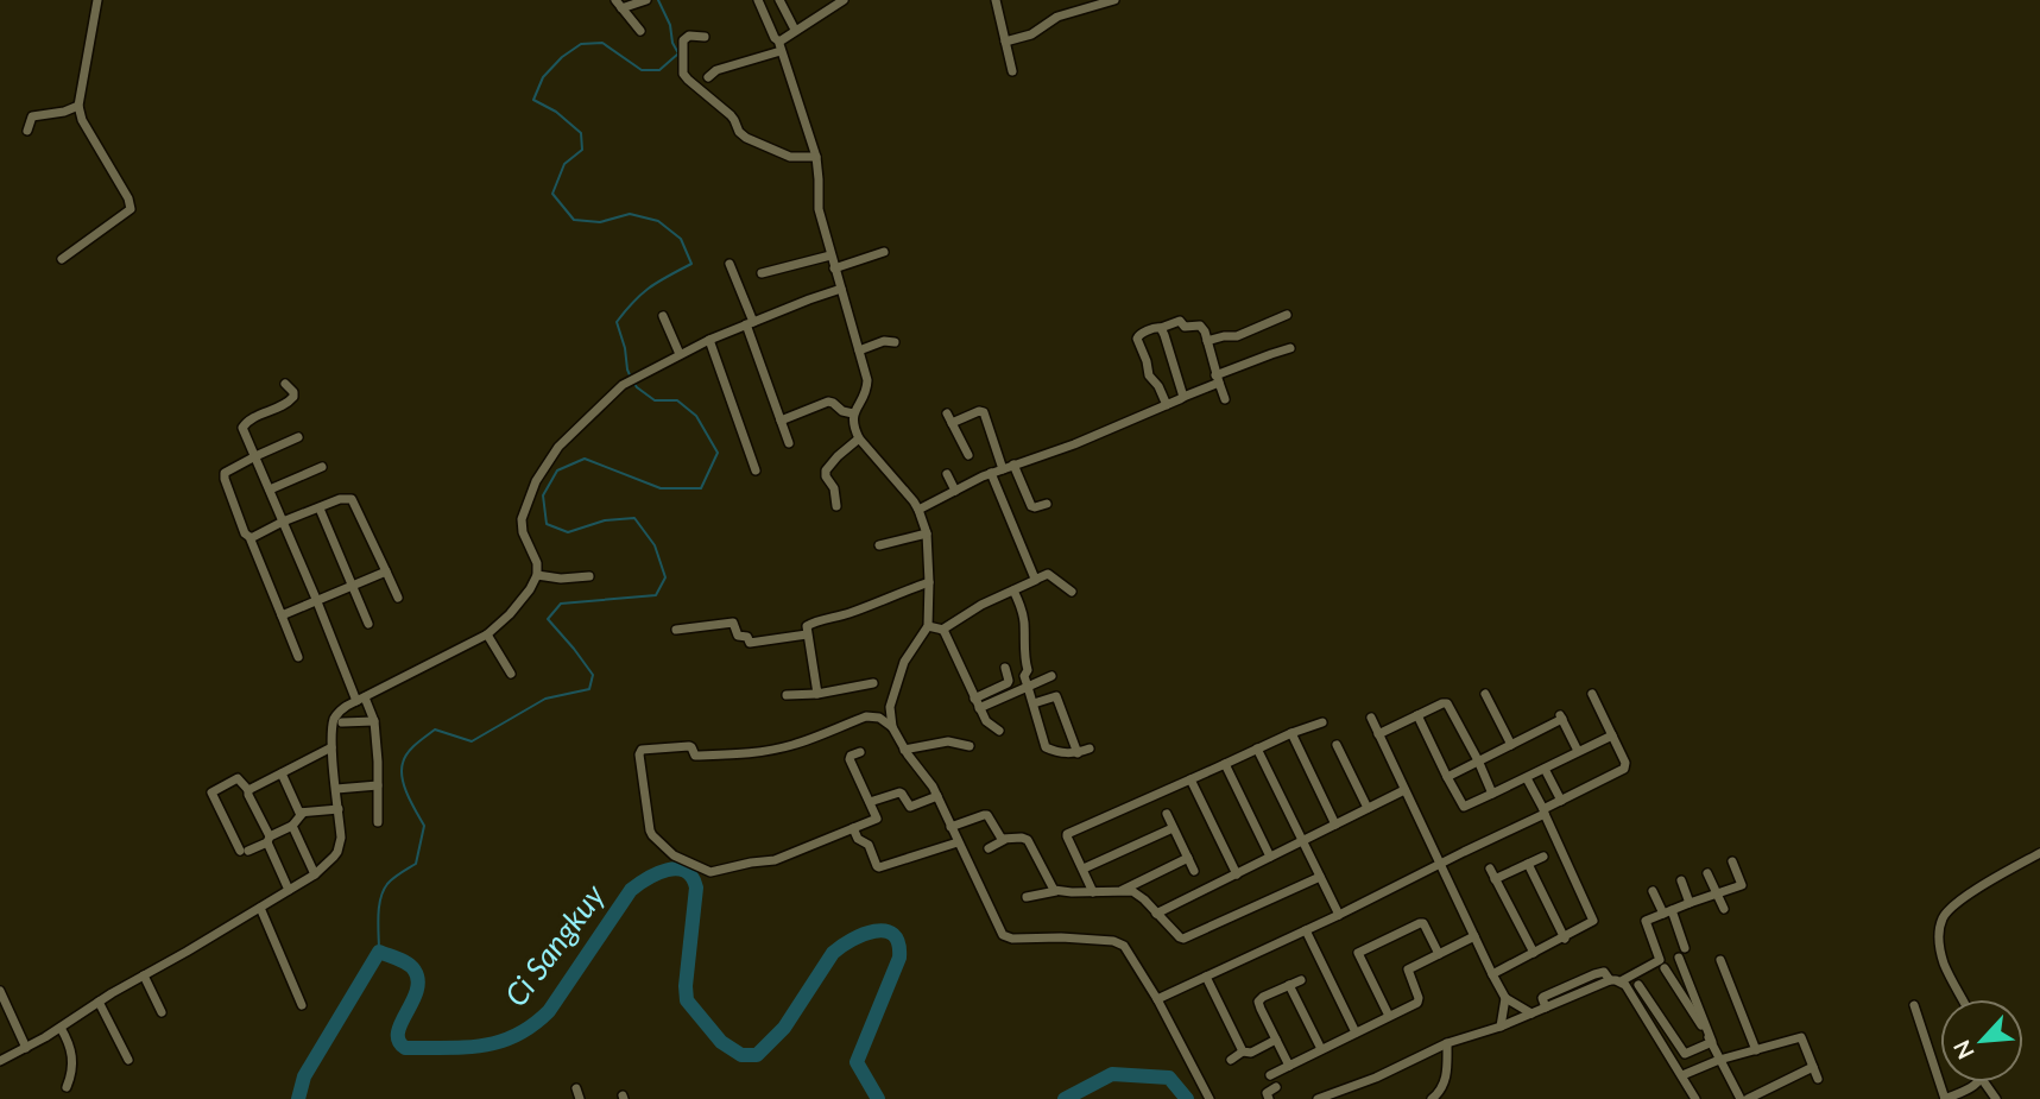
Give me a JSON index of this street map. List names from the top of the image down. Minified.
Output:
{"water":["Ci Sangkuy"],"north":"bottom left"}
